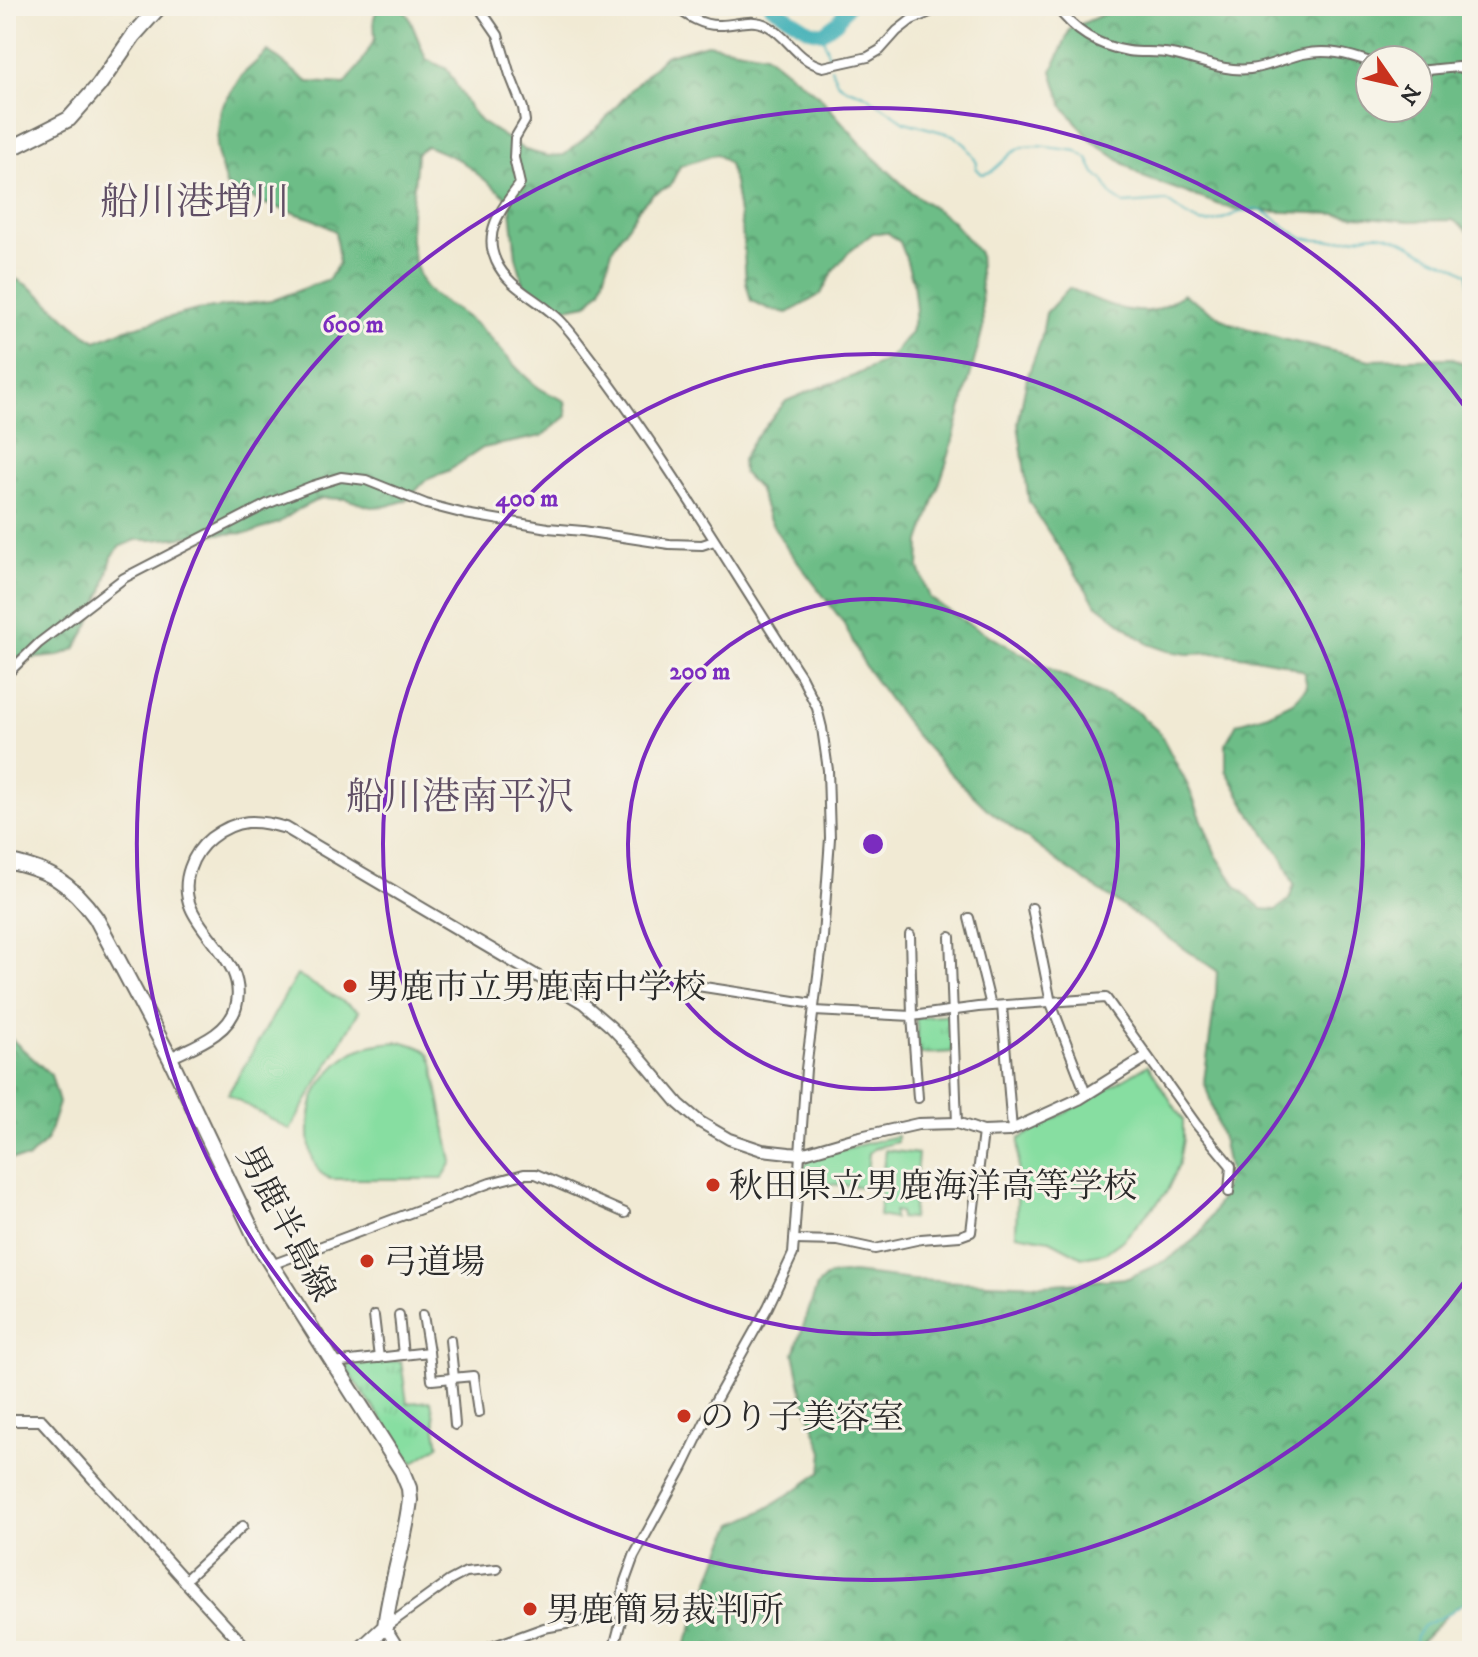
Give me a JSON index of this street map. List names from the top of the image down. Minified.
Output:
{"streets":{"main road":["男鹿半島線"]},"districts":["船川港増川","船川港南平沢"],"places":["男鹿市立男鹿南中学校","秋田県立男鹿海洋高等学校","弓道場","のり子美容室","男鹿簡易裁判所"],"north":"bottom right","rings":["600 m","400 m","200 m"]}
